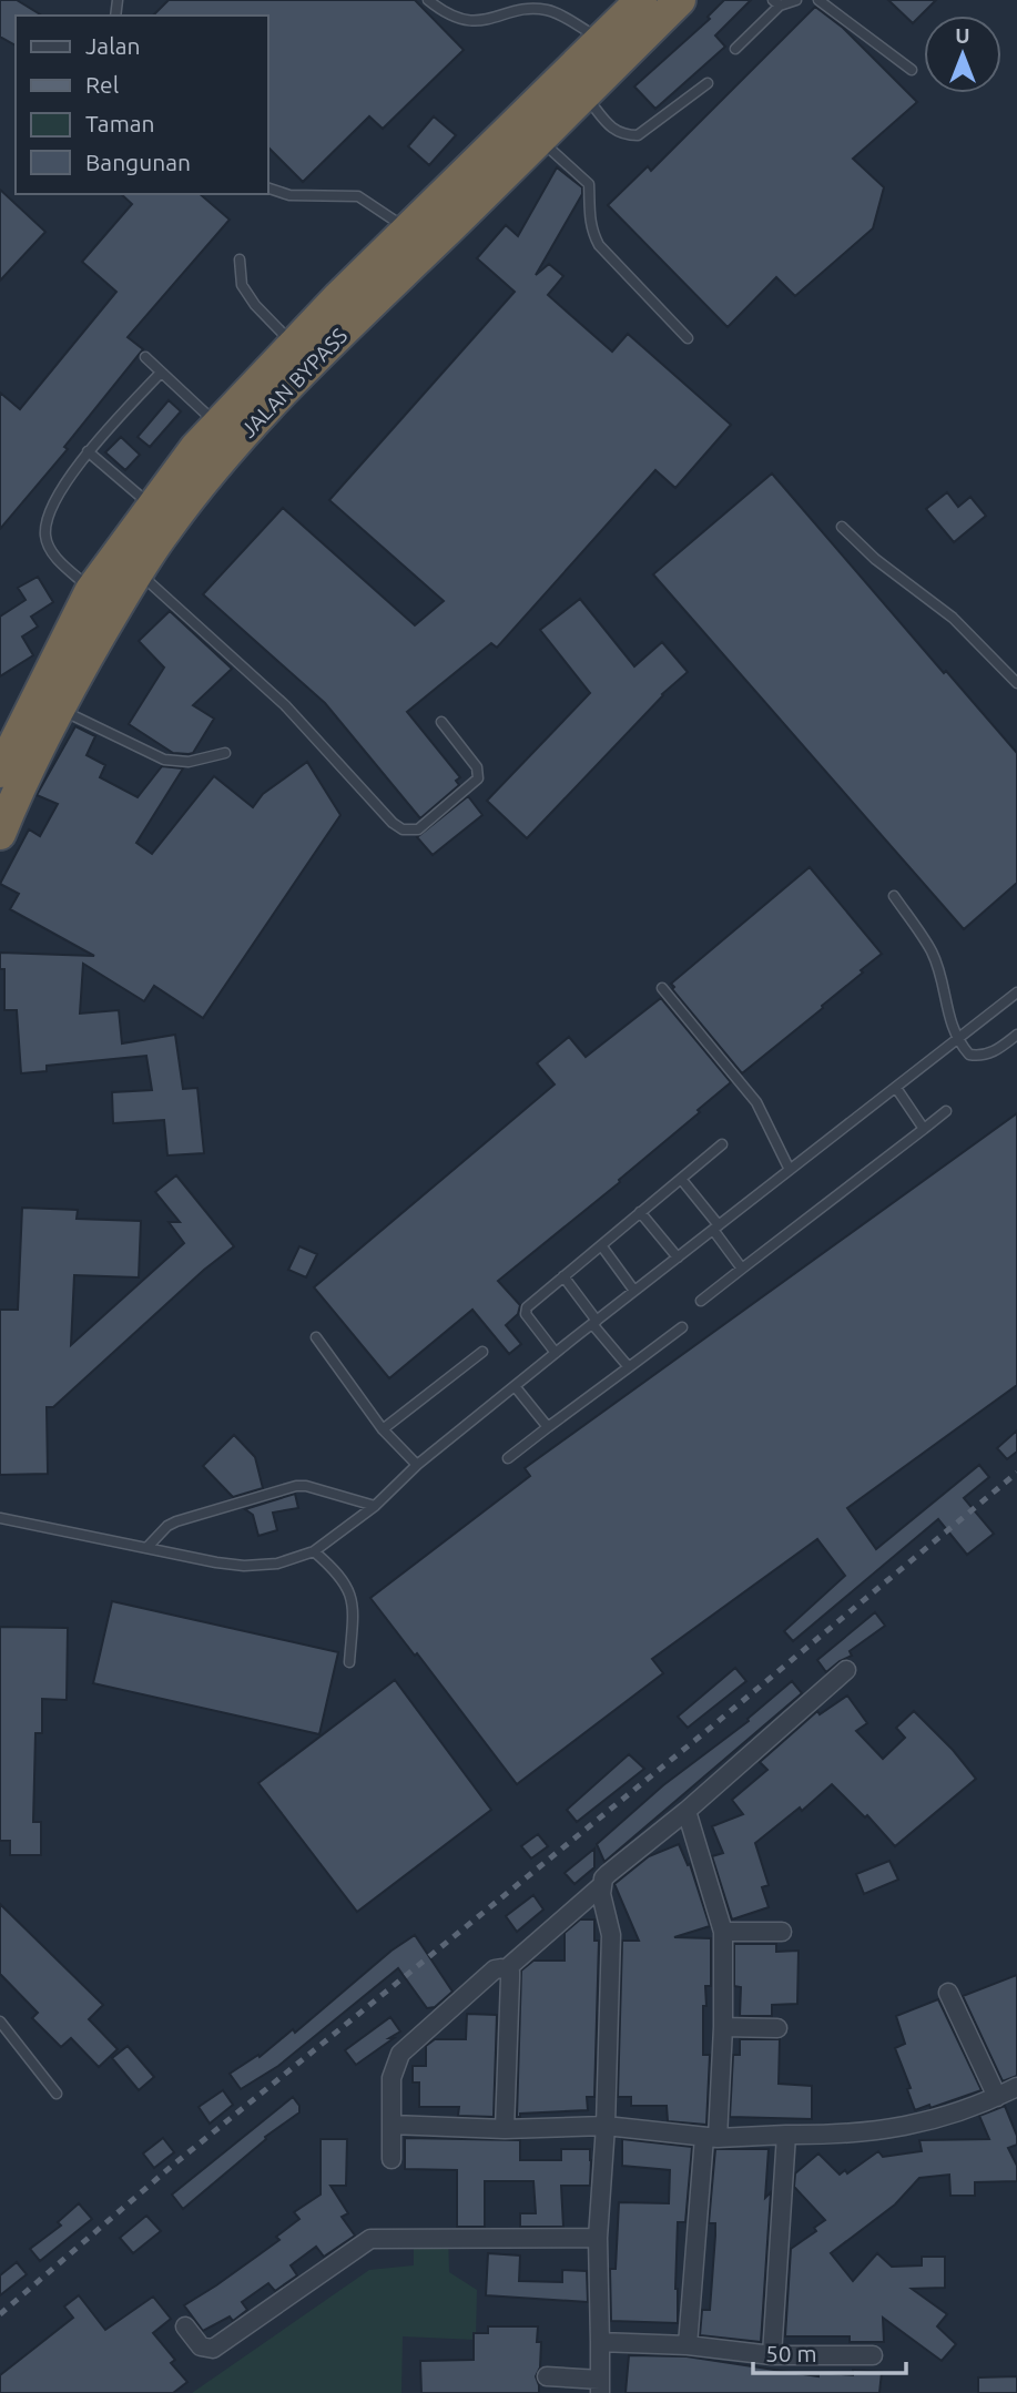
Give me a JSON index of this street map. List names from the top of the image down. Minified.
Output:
{"streets":{"highway":["JALAN BYPASS"]},"legend":["Jalan","Rel","Taman","Bangunan"],"scale_bar":"50 m","north":"top"}
